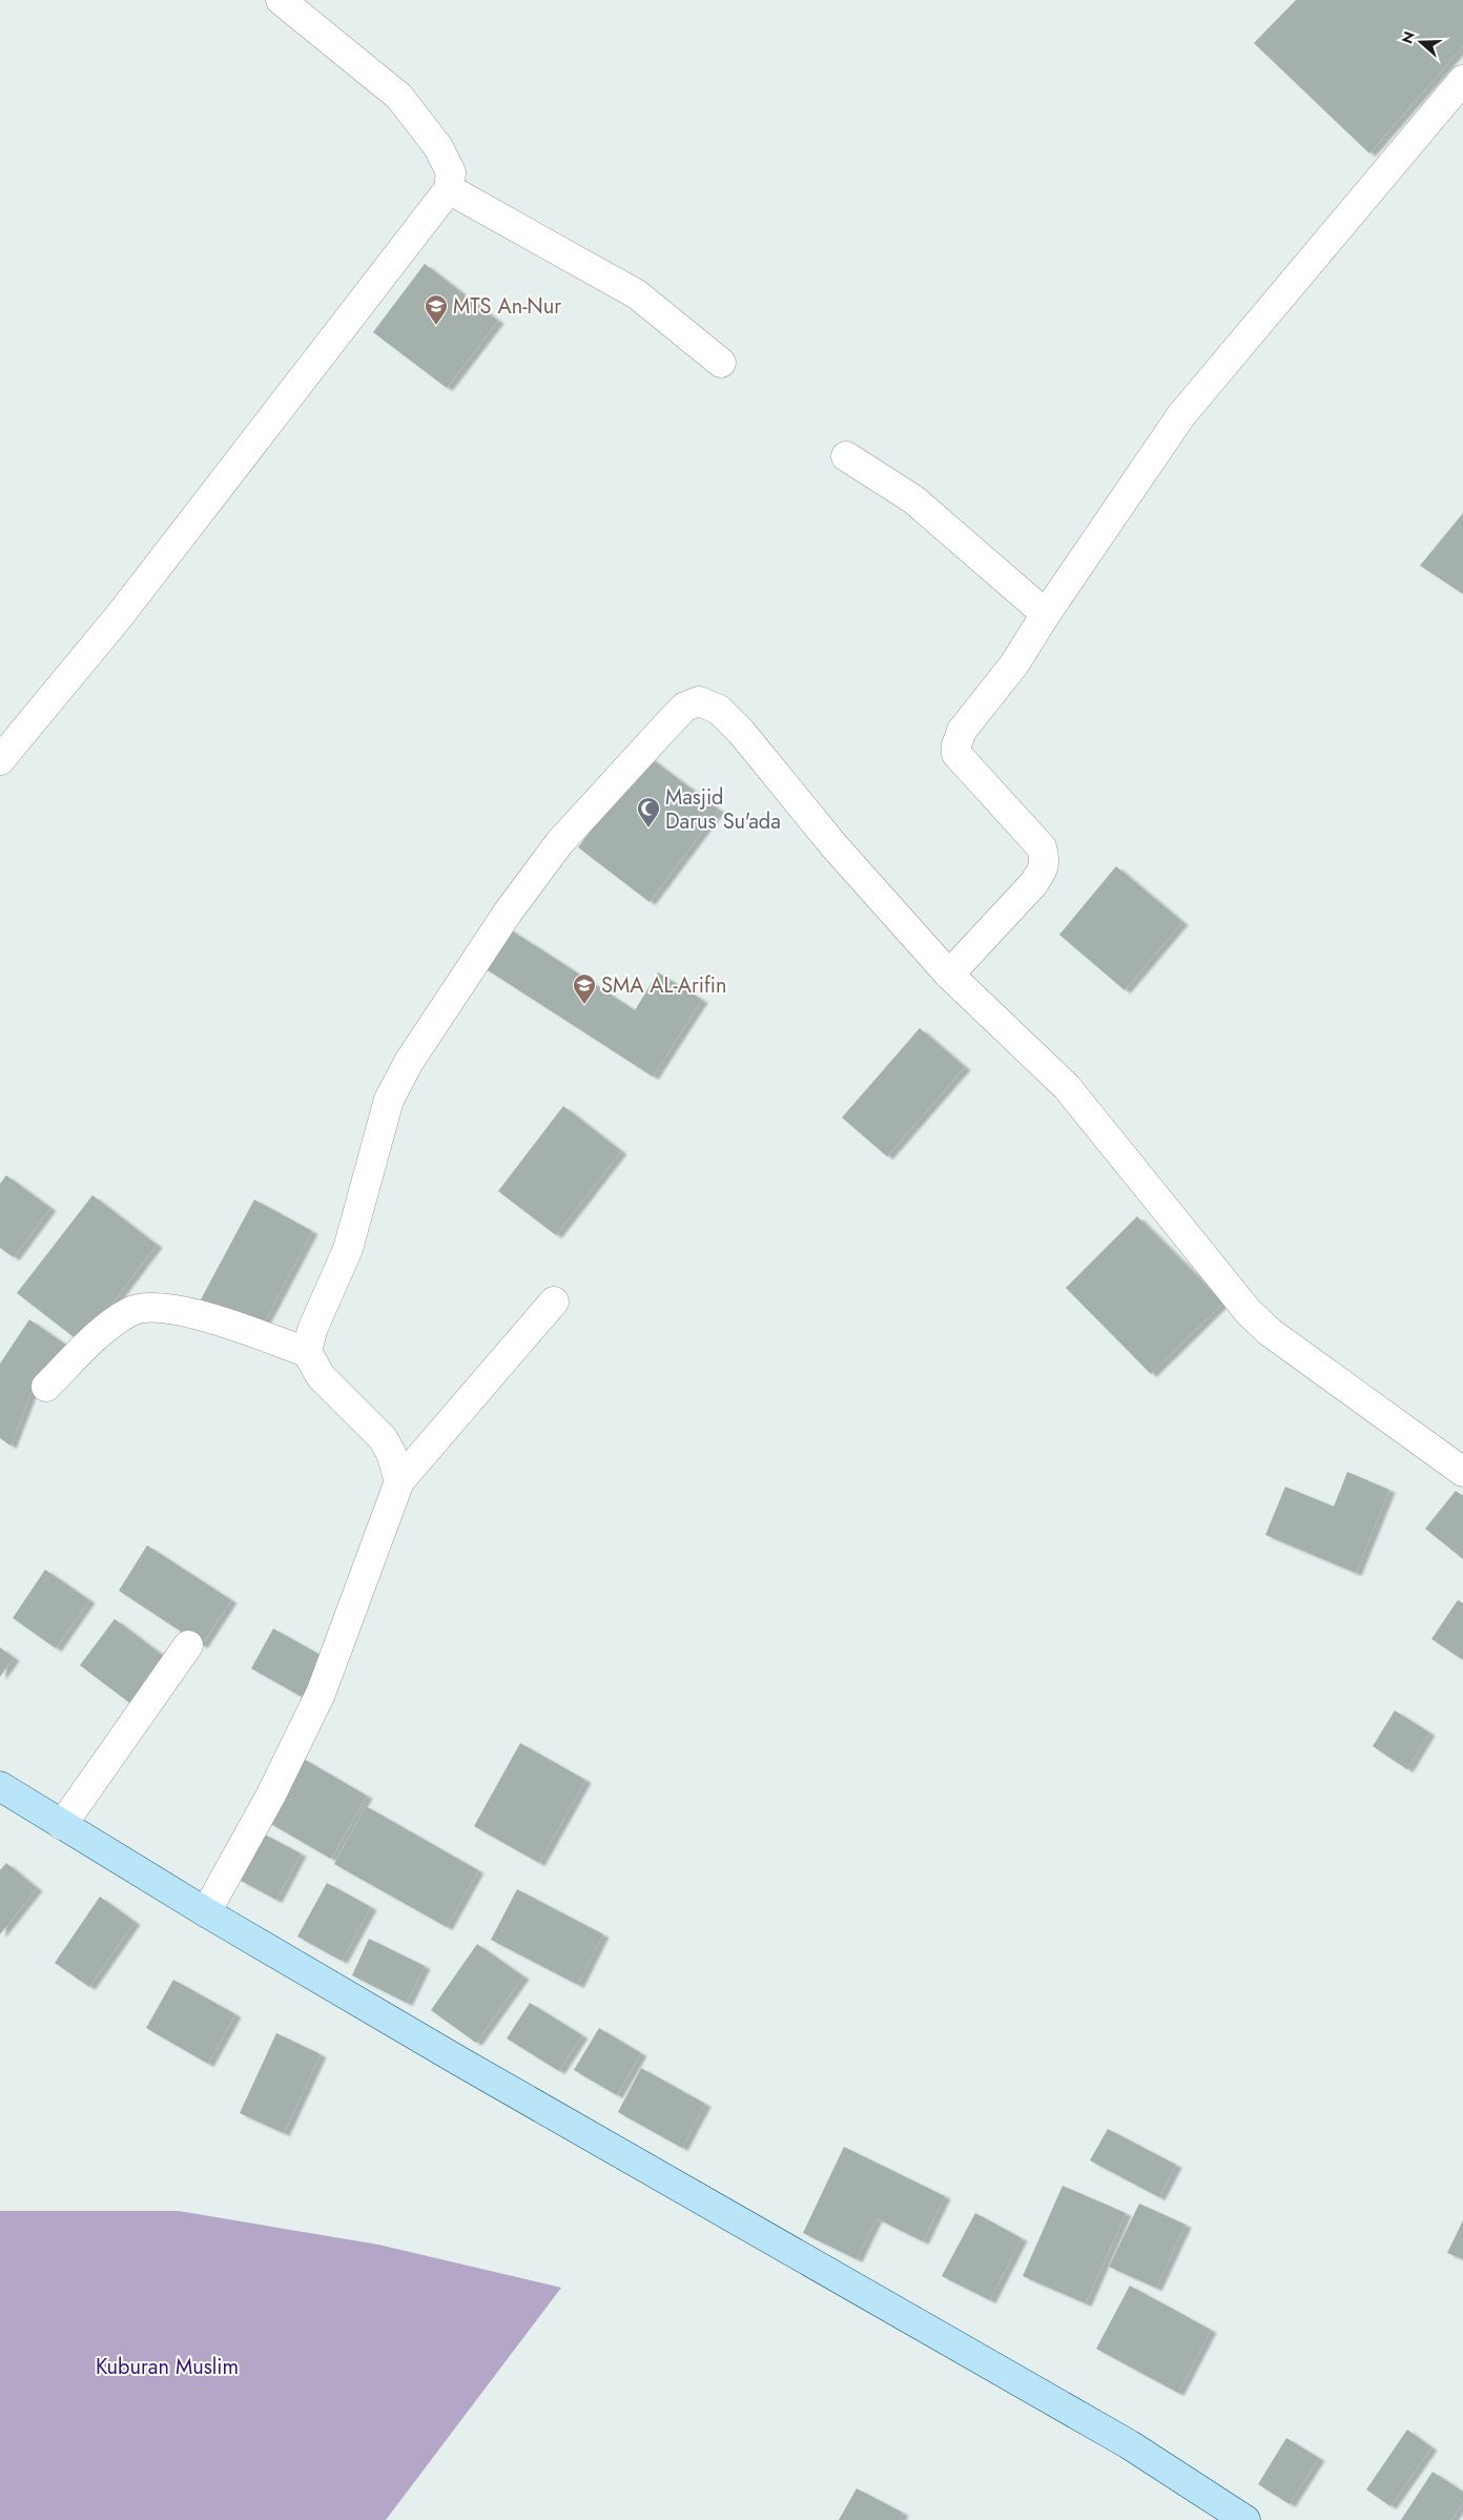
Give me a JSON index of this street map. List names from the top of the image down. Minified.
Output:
{"parks":["Kuburan Muslim"],"places":{"school or university":["MTS An-Nur","SMA AL-Arifin"],"mosque":["Masjid Darus Su'ada"]},"north":"left"}
